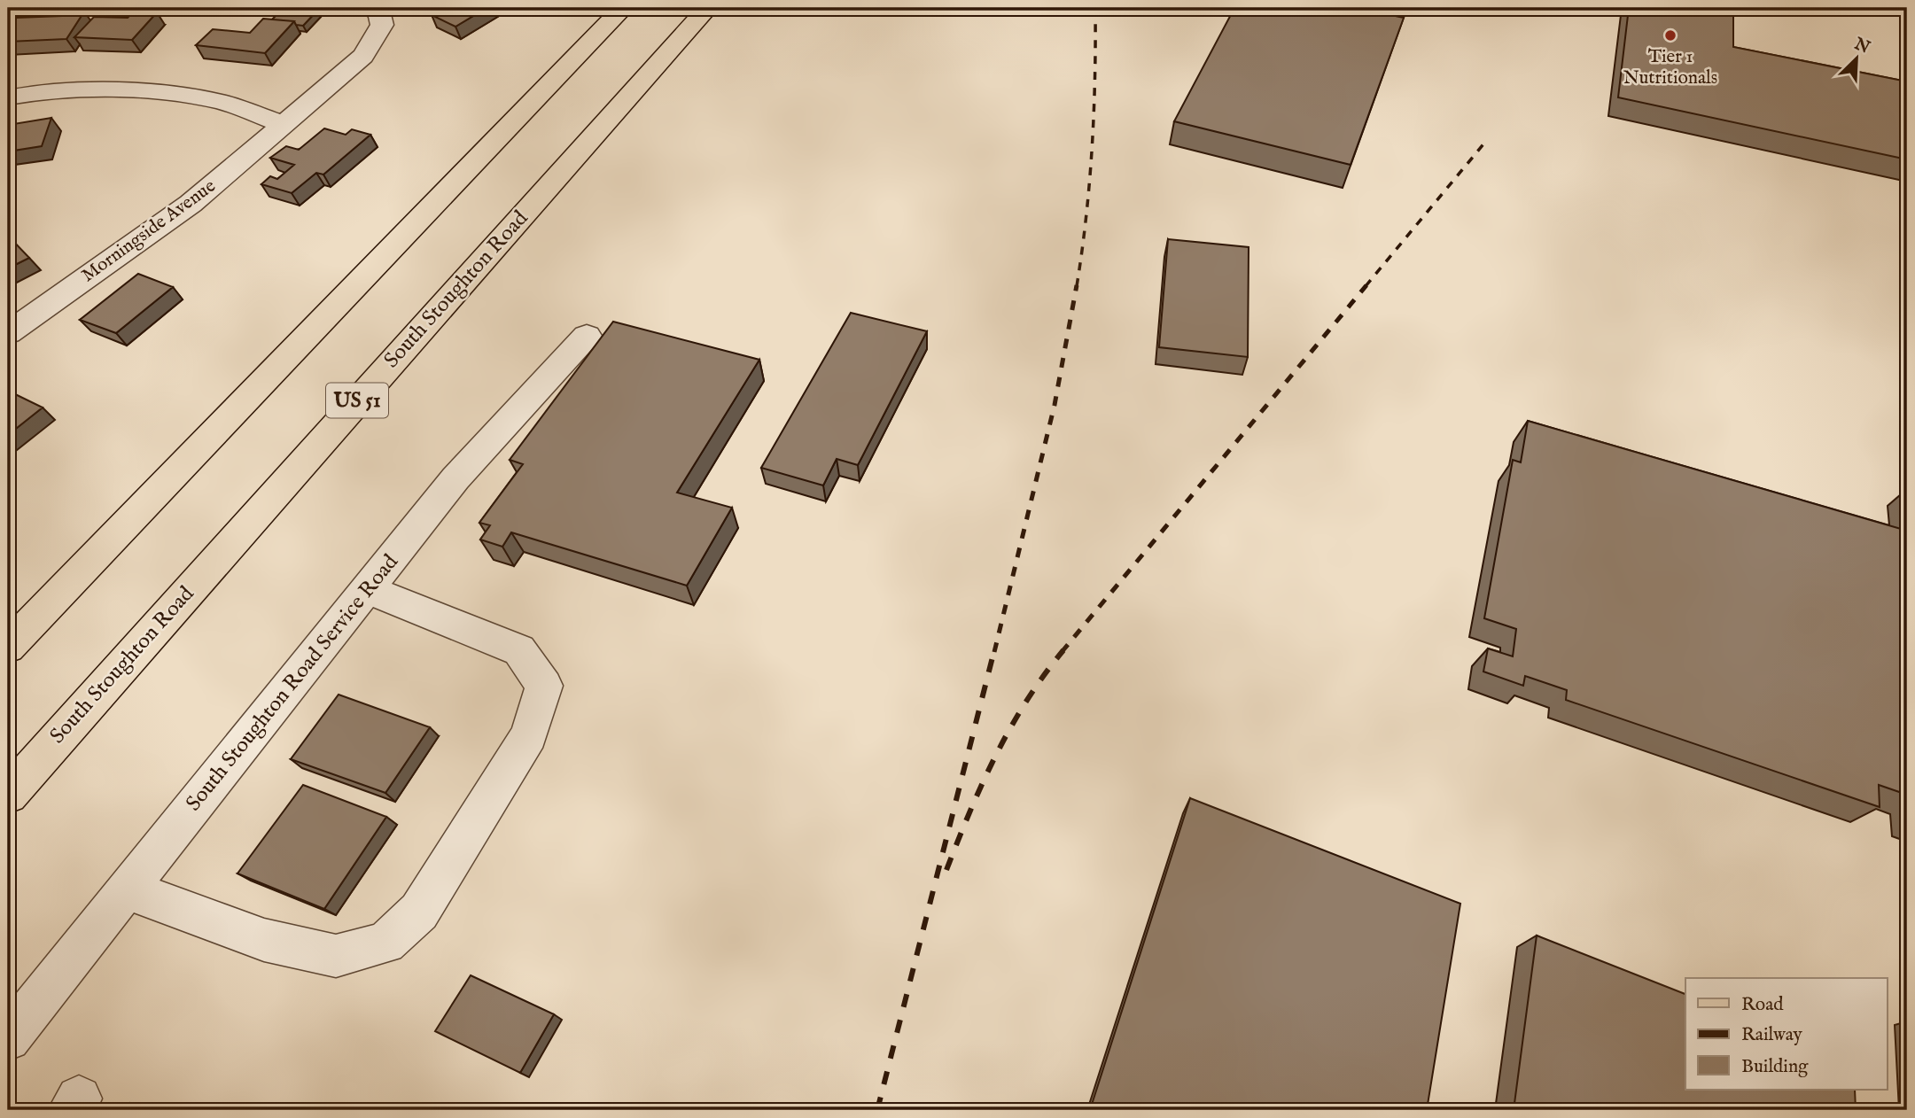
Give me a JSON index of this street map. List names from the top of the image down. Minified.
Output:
{"streets":{"main road":["South Stoughton Road","US 51"],"street":["Morningside Avenue","South Stoughton Road Service Road"]},"places":["Tier 1 Nutritionals"],"legend":["Road","Railway","Building"],"north":"top right"}
